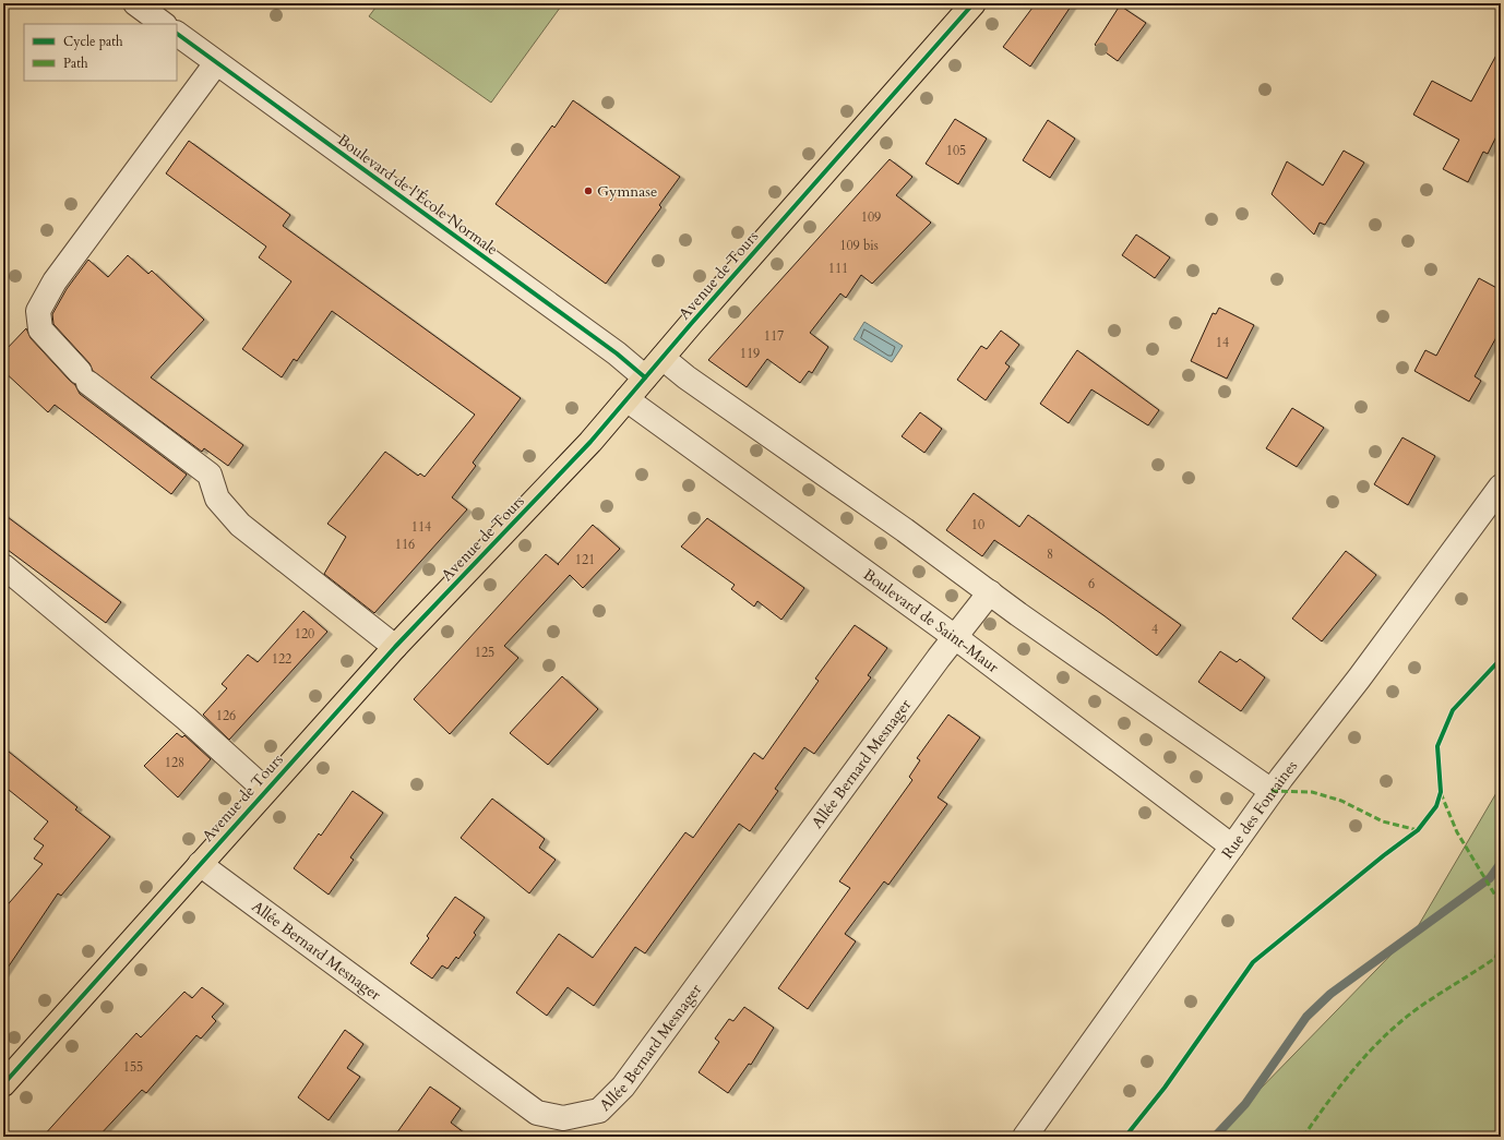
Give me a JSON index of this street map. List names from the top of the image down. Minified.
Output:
{"streets":{"main road":["Avenue de Tours"],"street":["Boulevard de l'École Normale","Boulevard de Saint-Maur","Allée Bernard Mesnager","Rue des Fontaines"]},"crossings":[["Boulevard de l'École Normale","Avenue de Tours"],["Avenue de Tours","Boulevard de Saint-Maur"],["Avenue de Tours","Allée Bernard Mesnager"],["Boulevard de Saint-Maur","Allée Bernard Mesnager"],["Boulevard de Saint-Maur","Rue des Fontaines"]],"places":["Gymnase"],"house_numbers":["105","109","109 bis","111","117","14","119","10","114","116","8","121","6","4","120","125","122","126","128","155"],"legend":["Cycle path","Path"]}
